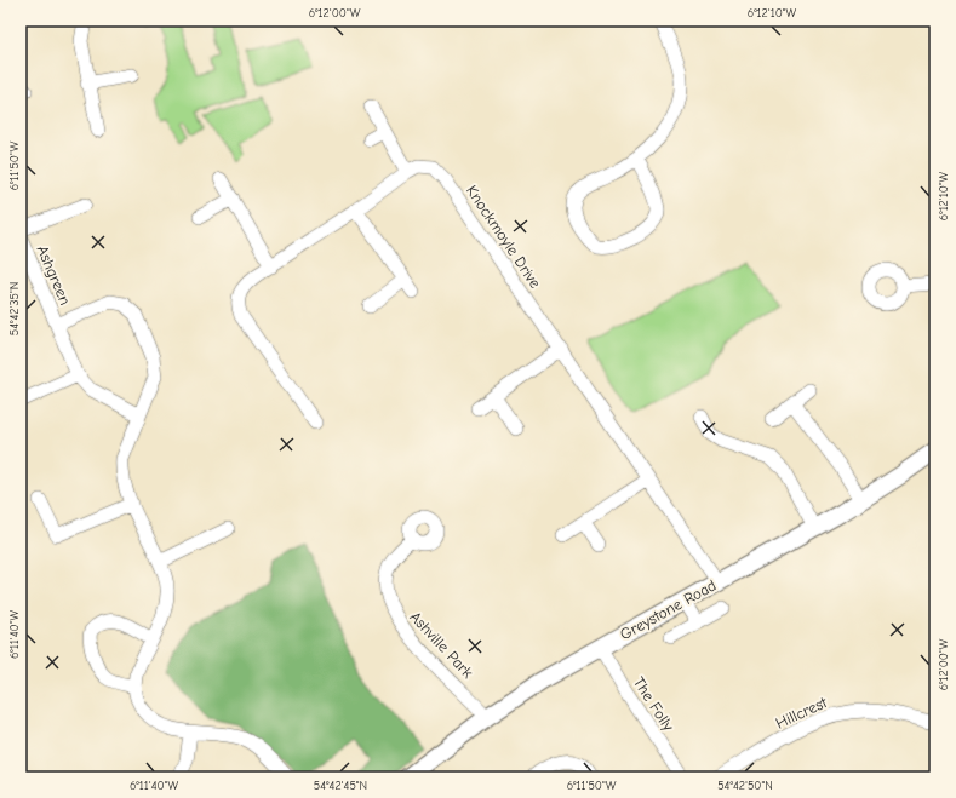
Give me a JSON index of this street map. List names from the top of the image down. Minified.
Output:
{"streets":{"main road":["Greystone Road"],"street":["Knockmoyle Drive","Ashgreen","Ashville Park","The Folly","Hillcrest"]},"crossings":[["Knockmoyle Drive","Greystone Road"],["Greystone Road","Ashville Park"],["Greystone Road","The Folly"]],"coordinates":["6°12'00\"W","6°12'10\"W","6°11'50\"W","54°42'35\"N","6°11'40\"W","54°42'45\"N","54°42'50\"N"]}
